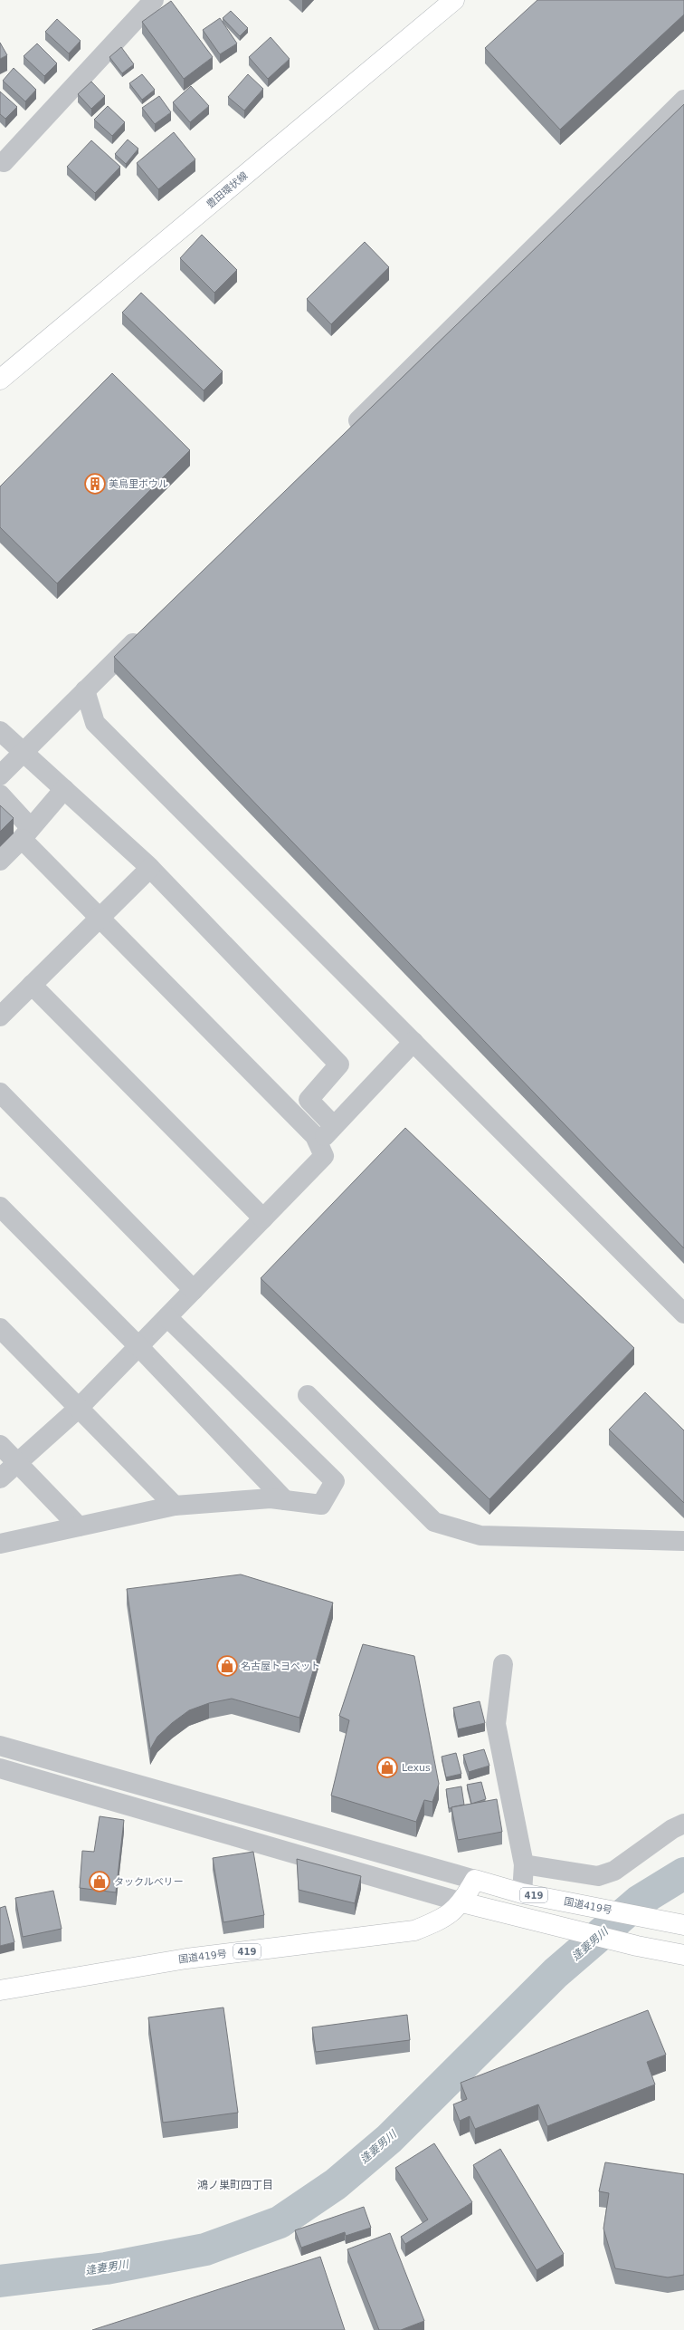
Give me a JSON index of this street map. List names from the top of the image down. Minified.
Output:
{"streets":{"main road":["豊田環状線","419","国道419号"]},"crossings":[["419","国道419号"]],"districts":["鴻ノ巣町四丁目"],"water":["逢妻男川"],"places":{"building":["美鳥里ボウル"],"shop":["名古屋トヨペット","Lexus","タックルベリー"]}}
